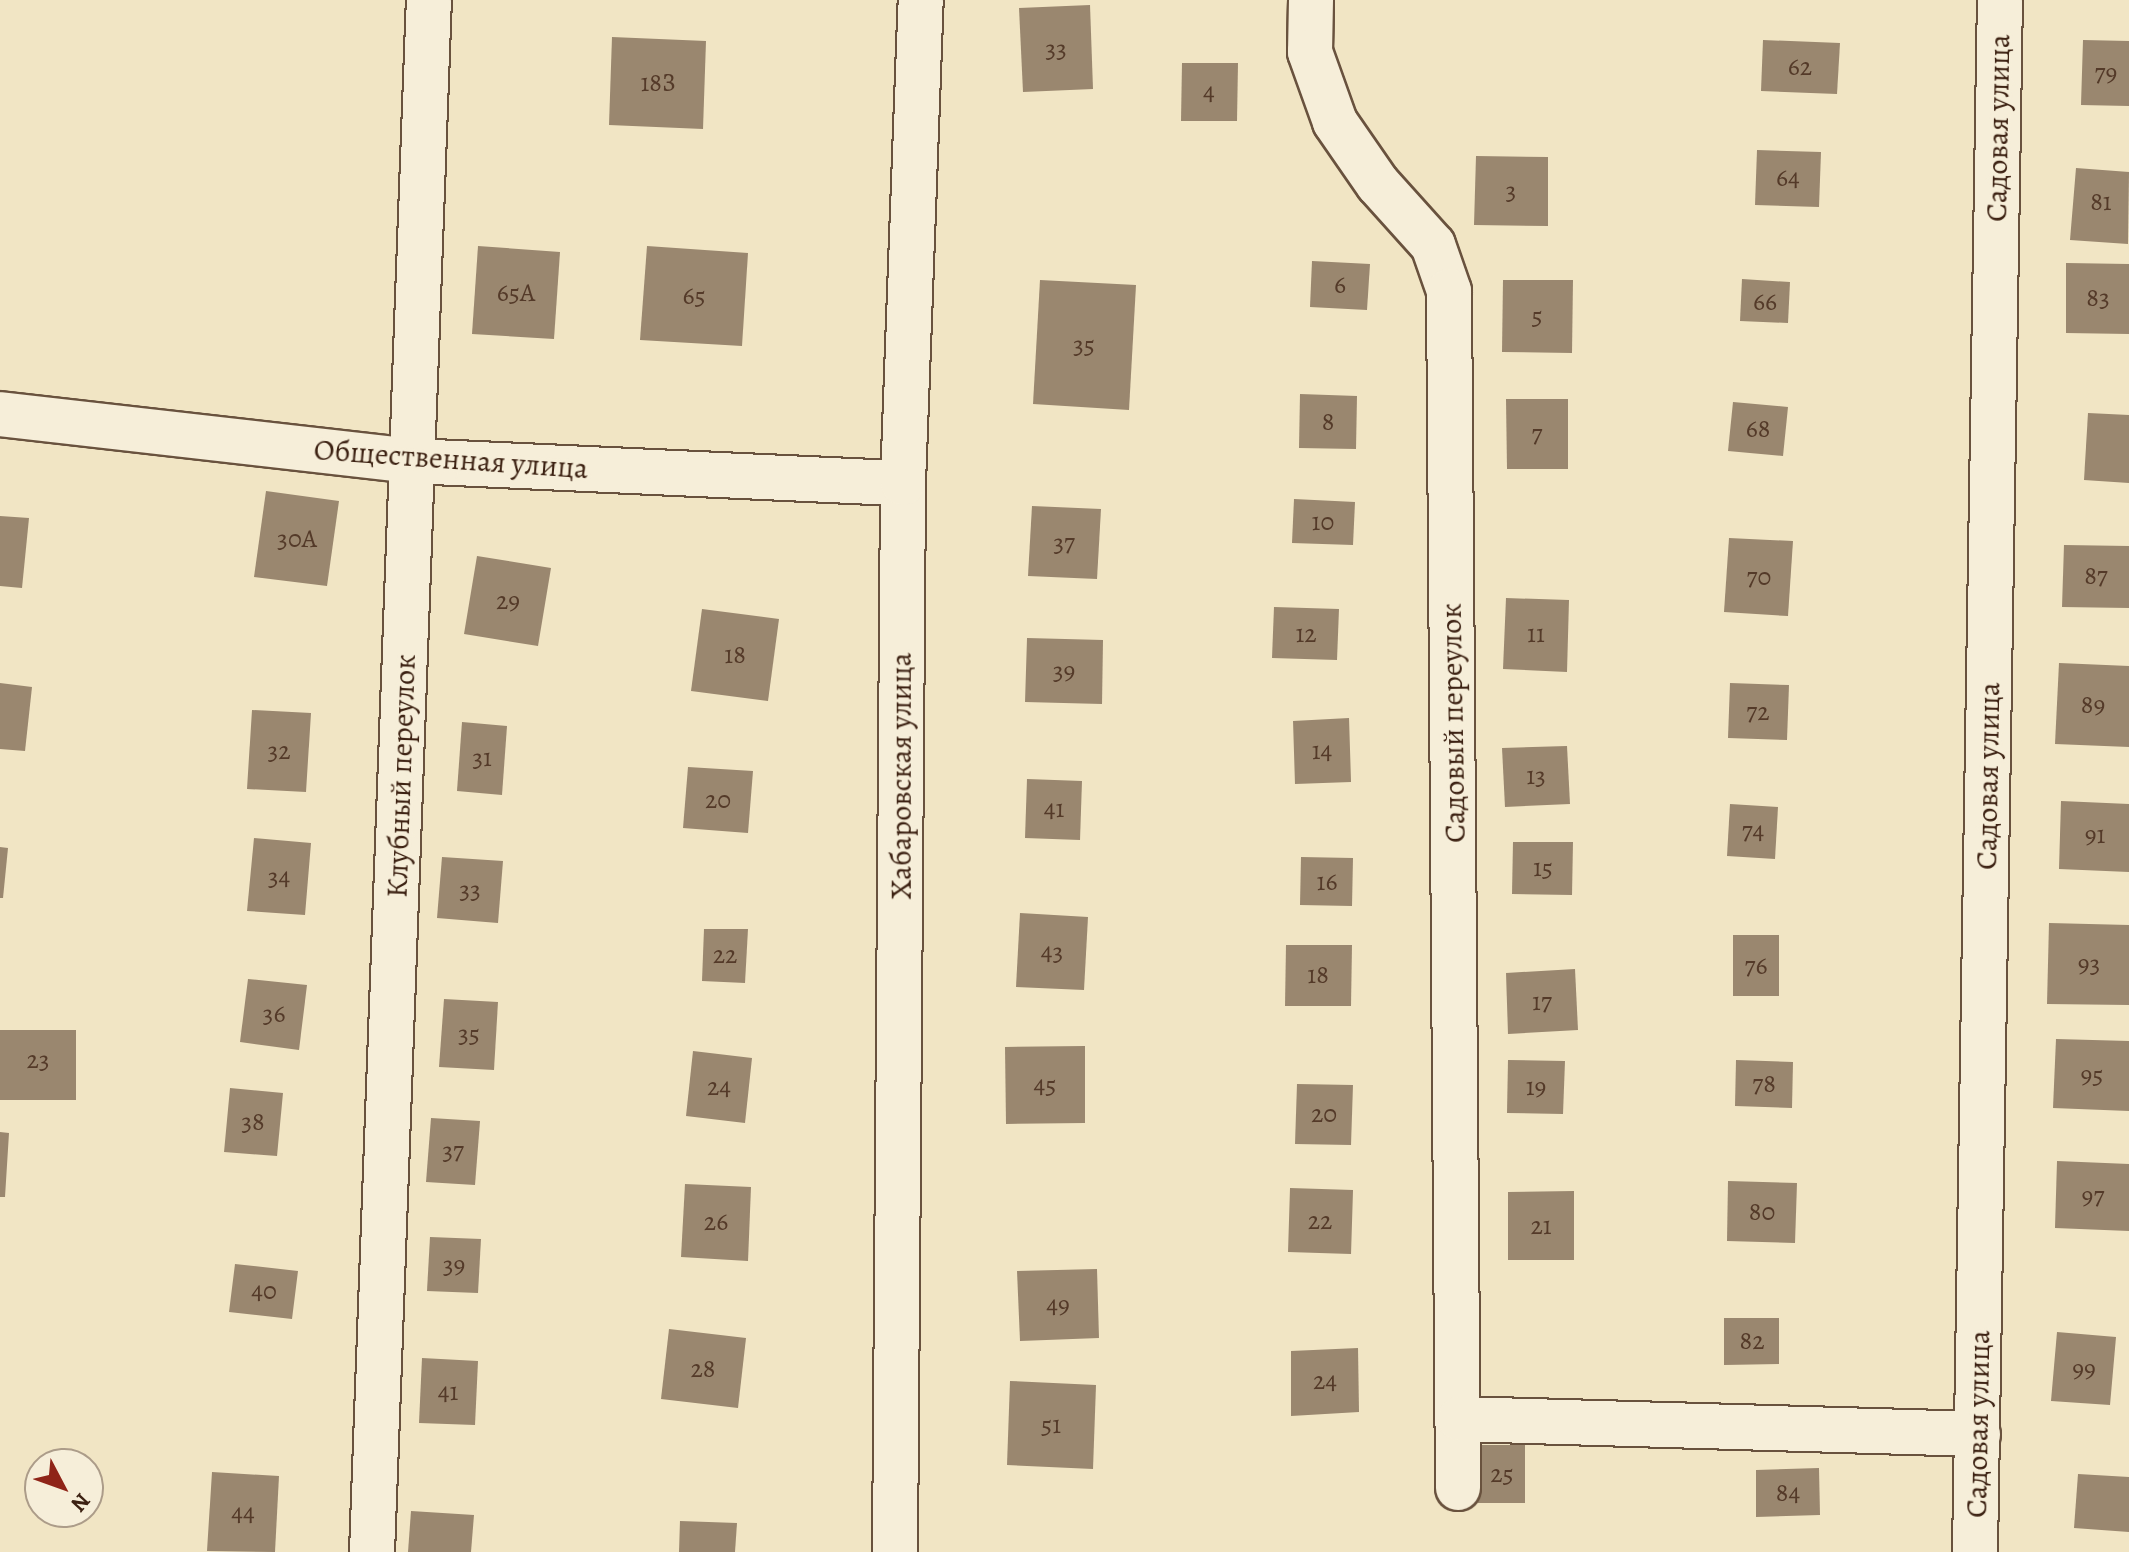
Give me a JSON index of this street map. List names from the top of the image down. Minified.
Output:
{"streets":{"street":["Садовая улица","Общественная улица","Садовый переулок","Клубный переулок","Хабаровская улица"]},"crossings":[["Общественная улица","Клубный переулок"],["Общественная улица","Хабаровская улица"]],"house_numbers":["33","62","79","18З","4","64","3","81","6","65А","65","83","66","5","35","8","68","7","10","30А","37","87","70","29","12","11","18","39","89","72","32","14","31","13","20","41","74","91","15","34","16","33","43","22","93","76","18","17","36","35","23","95","78","45","24","19","20","38","37","97","80","22","26","21","39","40","49","82","28","99","24","41","51","25","84","44"],"north":"bottom right"}
